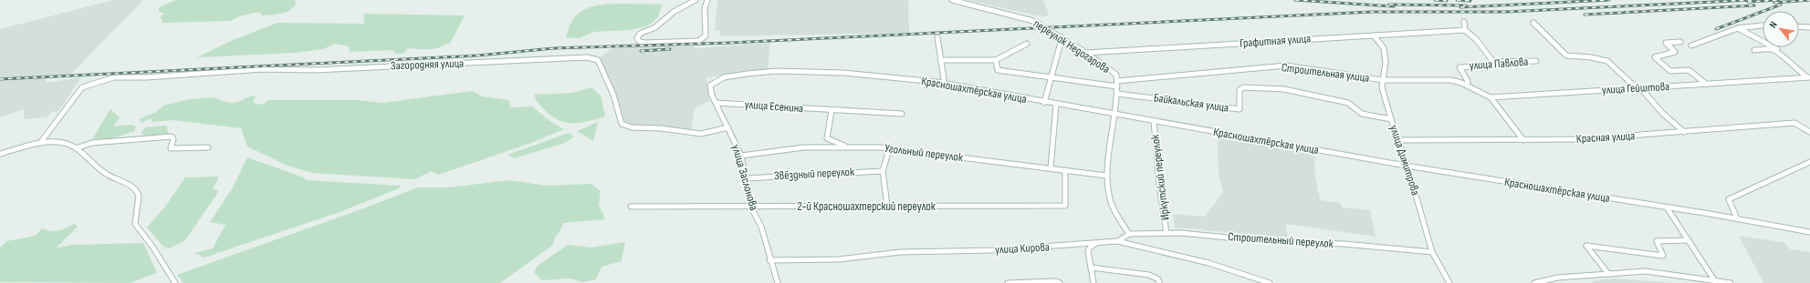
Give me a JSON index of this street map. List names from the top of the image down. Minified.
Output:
{"streets":{"street":["Графитная улица","переулок Недогарова","улица Павлова","Загородняя улица","Строительная улица","улица Гейштова","Красношахтёрская улица","Байкальская улица","улица Есенина","Красная улица","Угольный переулок","улица Димитрова","Звёздный переулок","улица Заслонова","Иркутский переулок","2-й Красношахтерский переулок","Строительный переулок","улица Кирова"]},"crossings":[["Графитная улица","переулок Недогарова"],["Графитная улица","улица Димитрова"],["переулок Недогарова","Строительная улица"],["переулок Недогарова","Красношахтёрская улица"],["переулок Недогарова","Байкальская улица"],["переулок Недогарова","Угольный переулок"],["переулок Недогарова","Строительный переулок"],["улица Павлова","Строительная улица"],["улица Павлова","улица Гейштова"],["Загородняя улица","улица Заслонова"],["Строительная улица","улица Гейштова"],["Строительная улица","улица Димитрова"],["Красношахтёрская улица","улица Димитрова"],["Красношахтёрская улица","улица Заслонова"],["Красношахтёрская улица","Иркутский переулок"],["Байкальская улица","улица Димитрова"],["улица Есенина","улица Заслонова"],["Красная улица","улица Димитрова"],["Угольный переулок","улица Заслонова"],["Угольный переулок","2-й Красношахтерский переулок"],["улица Димитрова","Строительный переулок"],["Звёздный переулок","улица Заслонова"],["улица Заслонова","2-й Красношахтерский переулок"],["улица Заслонова","улица Кирова"],["Иркутский переулок","Строительный переулок"]],"north":"top left"}
